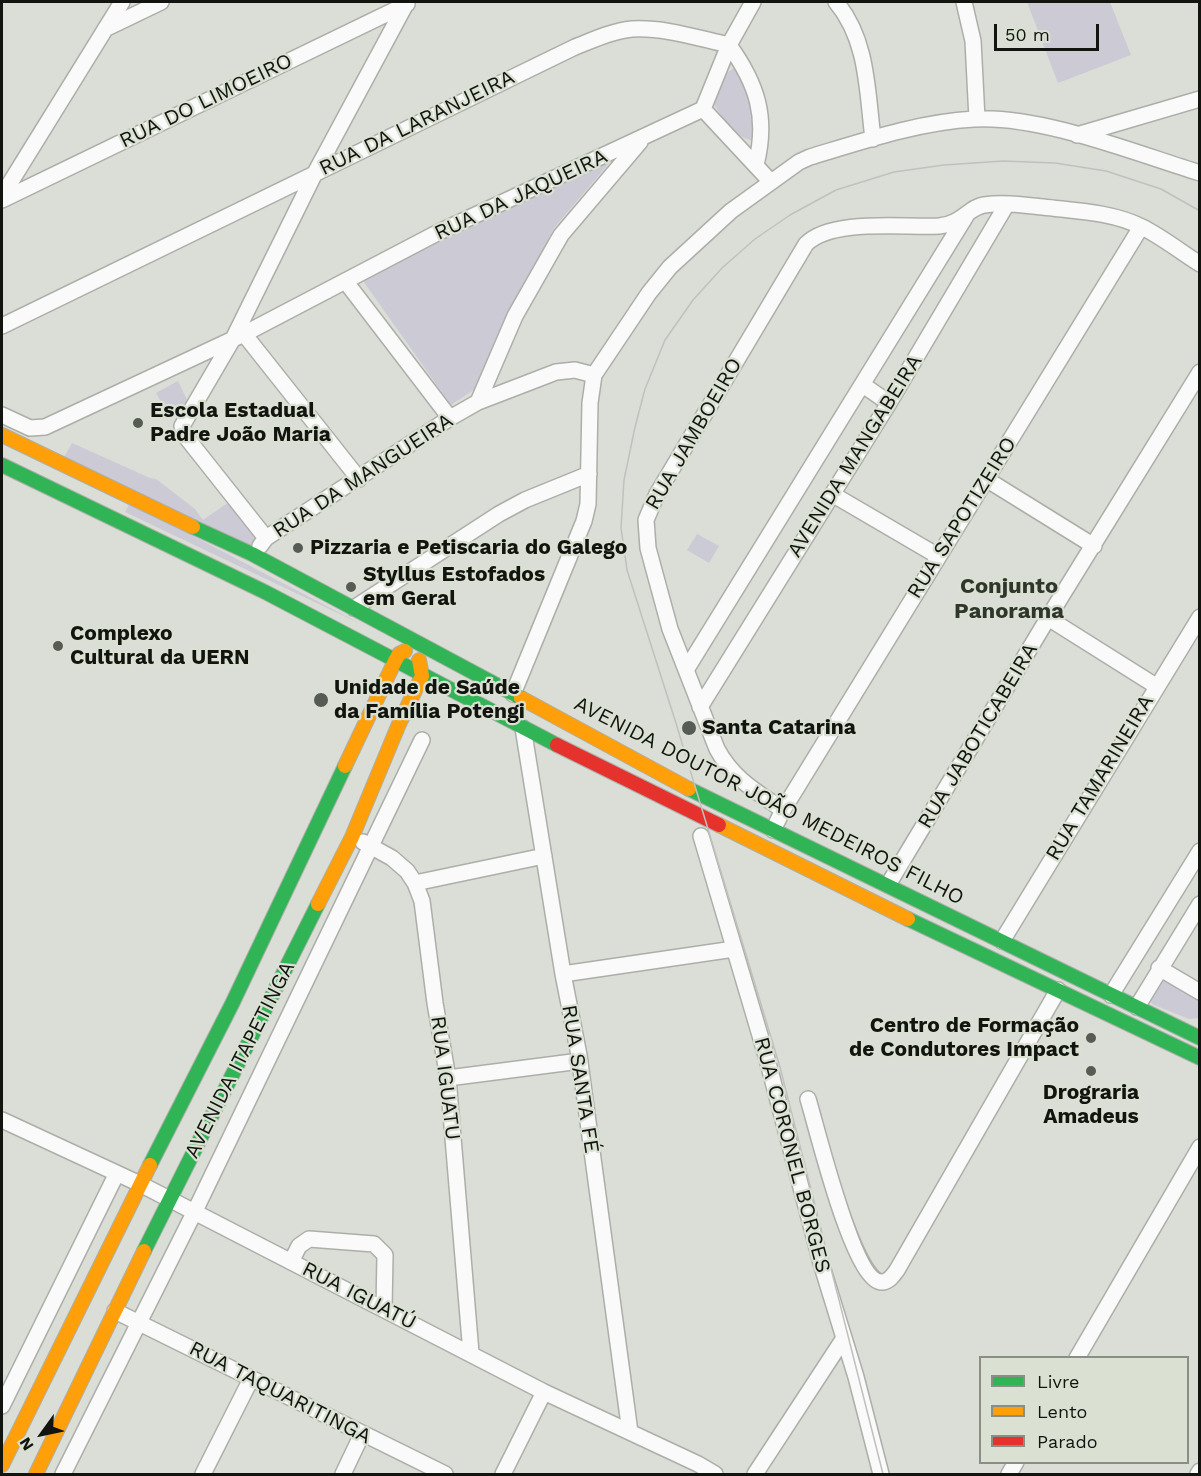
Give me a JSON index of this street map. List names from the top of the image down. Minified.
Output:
{"streets":{"main road":["AVENIDA DOUTOR JOÃO MEDEIROS FILHO","AVENIDA ITAPETINGA"],"street":["RUA DO LIMOEIRO","RUA DA LARANJEIRA","RUA DA JAQUEIRA","RUA JAMBOEIRO","AVENIDA MANGABEIRA","RUA DA MANGUEIRA","RUA SAPOTIZEIRO","RUA JABOTICABEIRA","RUA TAMARINEIRA","RUA IGUATU","RUA SANTA FÉ","RUA CORONEL BORGES","RUA IGUATÚ","RUA TAQUARITINGA"]},"crossings":[["RUA DA JAQUEIRA","RUA DA MANGUEIRA"],["RUA JAMBOEIRO","AVENIDA MANGABEIRA"],["RUA JAMBOEIRO","RUA SAPOTIZEIRO"],["RUA DA MANGUEIRA","AVENIDA DOUTOR JOÃO MEDEIROS FILHO"],["RUA JABOTICABEIRA","AVENIDA DOUTOR JOÃO MEDEIROS FILHO"],["RUA TAMARINEIRA","AVENIDA DOUTOR JOÃO MEDEIROS FILHO"],["AVENIDA DOUTOR JOÃO MEDEIROS FILHO","AVENIDA ITAPETINGA"],["AVENIDA DOUTOR JOÃO MEDEIROS FILHO","RUA SANTA FÉ"],["AVENIDA ITAPETINGA","RUA IGUATU"],["AVENIDA ITAPETINGA","RUA IGUATÚ"],["AVENIDA ITAPETINGA","RUA TAQUARITINGA"],["RUA IGUATU","RUA IGUATÚ"],["RUA SANTA FÉ","RUA IGUATÚ"]],"districts":["Conjunto Panorama"],"places":["Escola Estadual Padre João Maria","Pizzaria e Petiscaria do Galego","Styllus Estofados em Geral","Complexo Cultural da UERN","Unidade de Saúde da Família Potengi","Santa Catarina","Centro de Formação de Condutores Impact","Drograria Amadeus"],"legend":["Livre","Lento","Parado"],"scale_bar":"50 m","north":"bottom left"}
